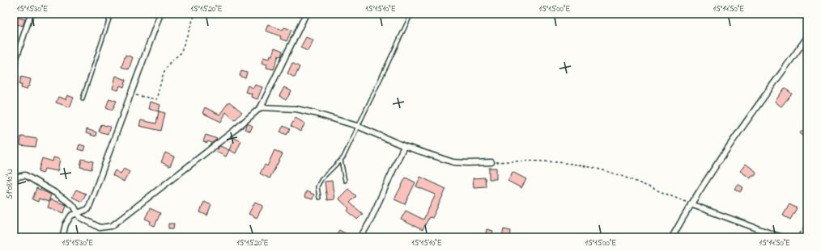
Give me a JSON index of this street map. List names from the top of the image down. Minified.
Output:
{"coordinates":["15°15'30\"E","15°15'20\"E","15°15'10\"E","15°15'00\"E","15°14'50\"E","51°08'10\"N"]}
